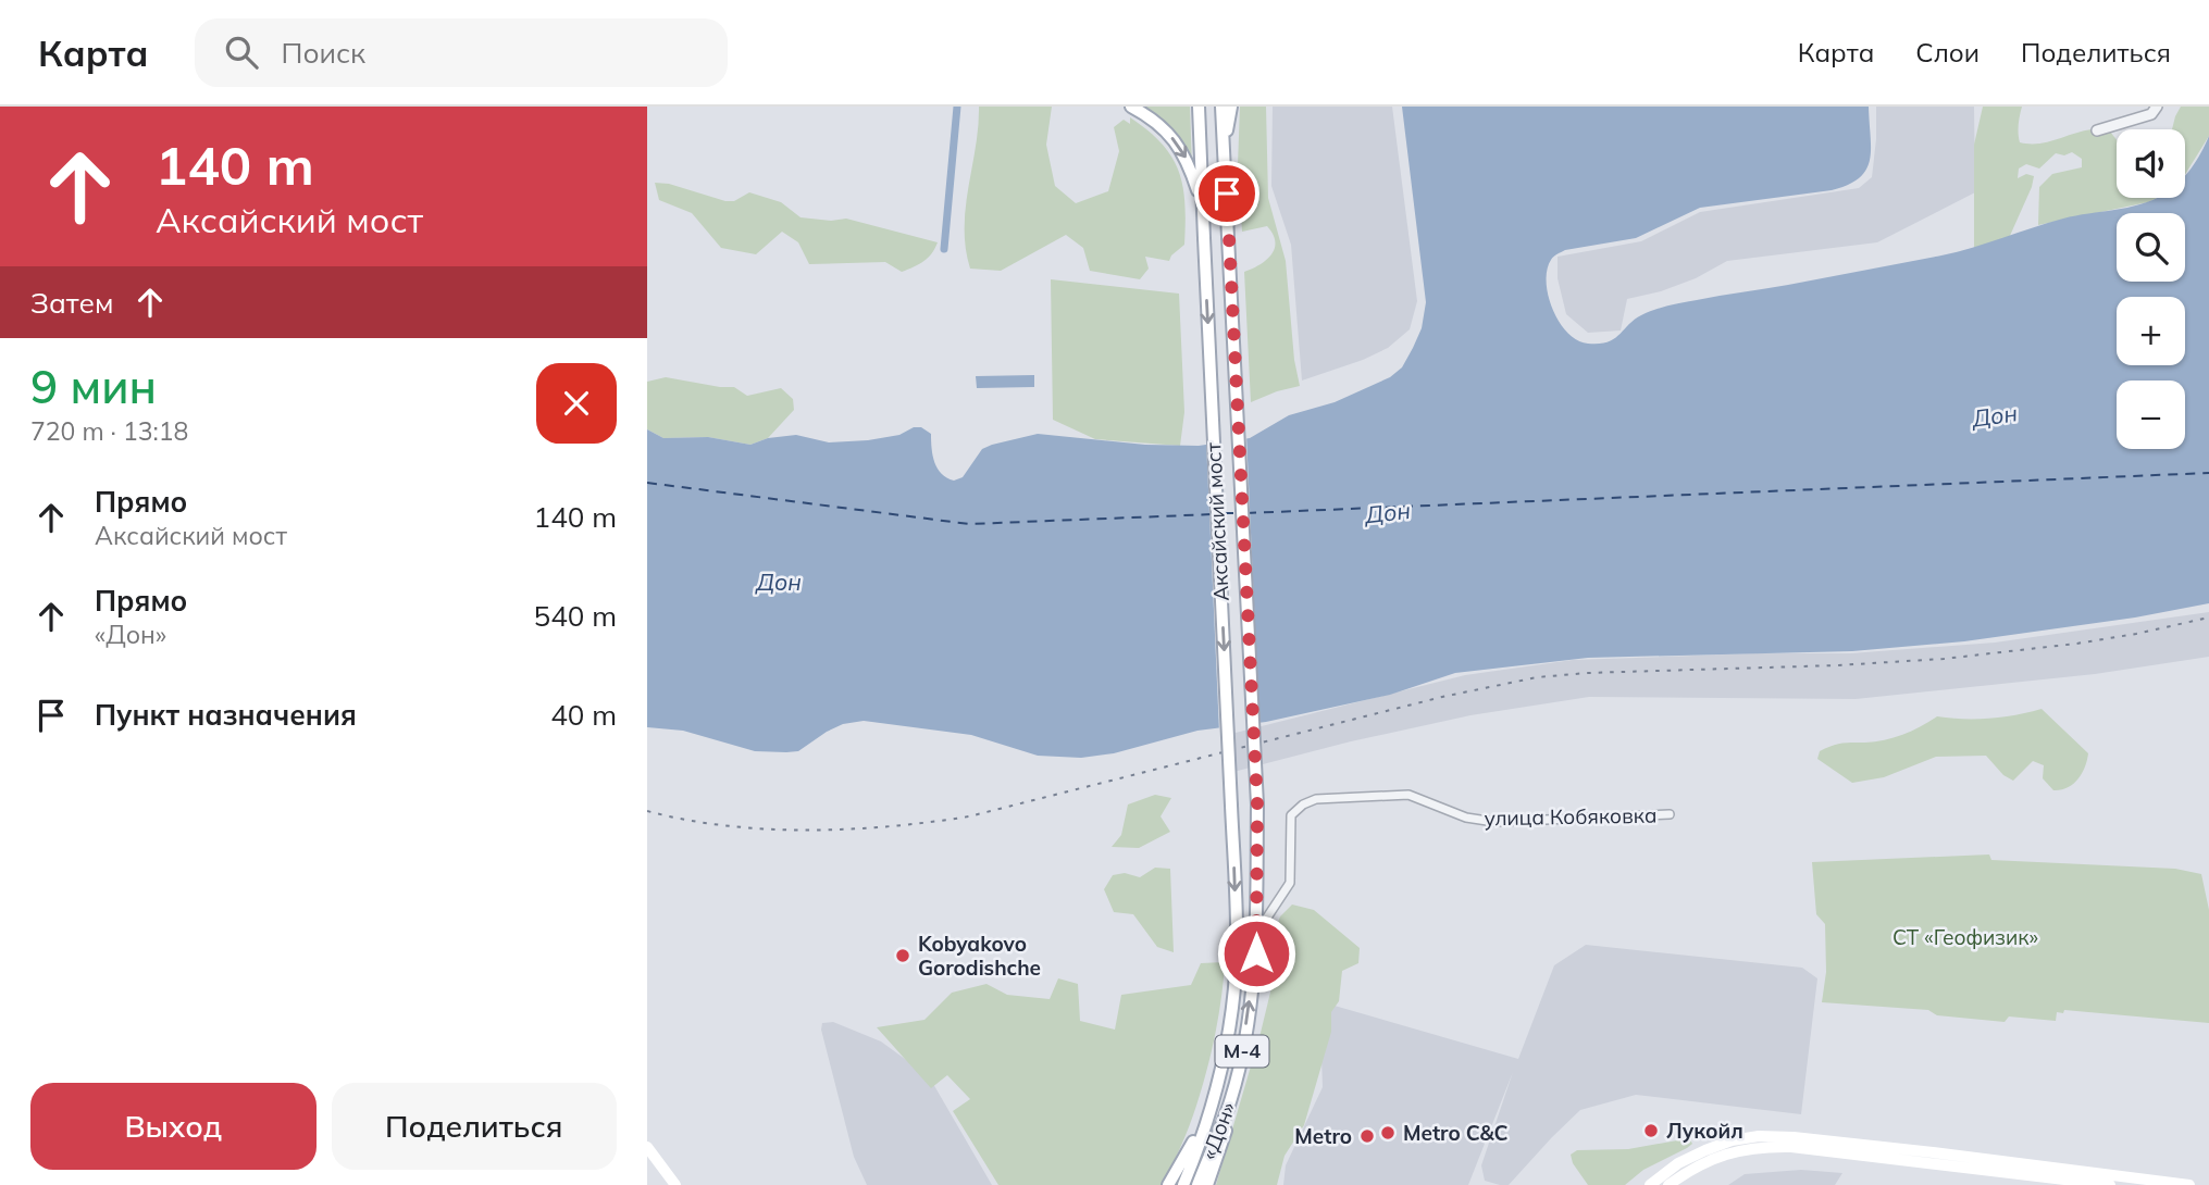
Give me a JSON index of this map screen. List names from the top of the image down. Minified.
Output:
{"streets":{"main road":["Аксайский мост","М-4","«Дон»"],"street":["улица Кобяковка"]},"crossings":[["Аксайский мост","М-4"],["Аксайский мост","«Дон»"],["улица Кобяковка","«Дон»"]],"water":["Дон"],"parks":["СТ «Геофизик»"],"places":["Kobyakovo Gorodishche","Лукойл","Metro C&C","Metro"],"page":{"header":"Карта","search":"Поиск","nav":["Карта","Слои","Поделиться"],"turn":["140 m","Аксайский мост"],"map_buttons":["+","−"],"then":"Затем","heading":["9 мин","720 m · 13:18"],"list":[{"name":"Прямо","note":"Аксайский мост","value":"140 m"},{"name":"Прямо","note":"«Дон»","value":"540 m"},{"name":"Пункт назначения","value":"40 m"}],"buttons":["Выход","Поделиться"]}}
